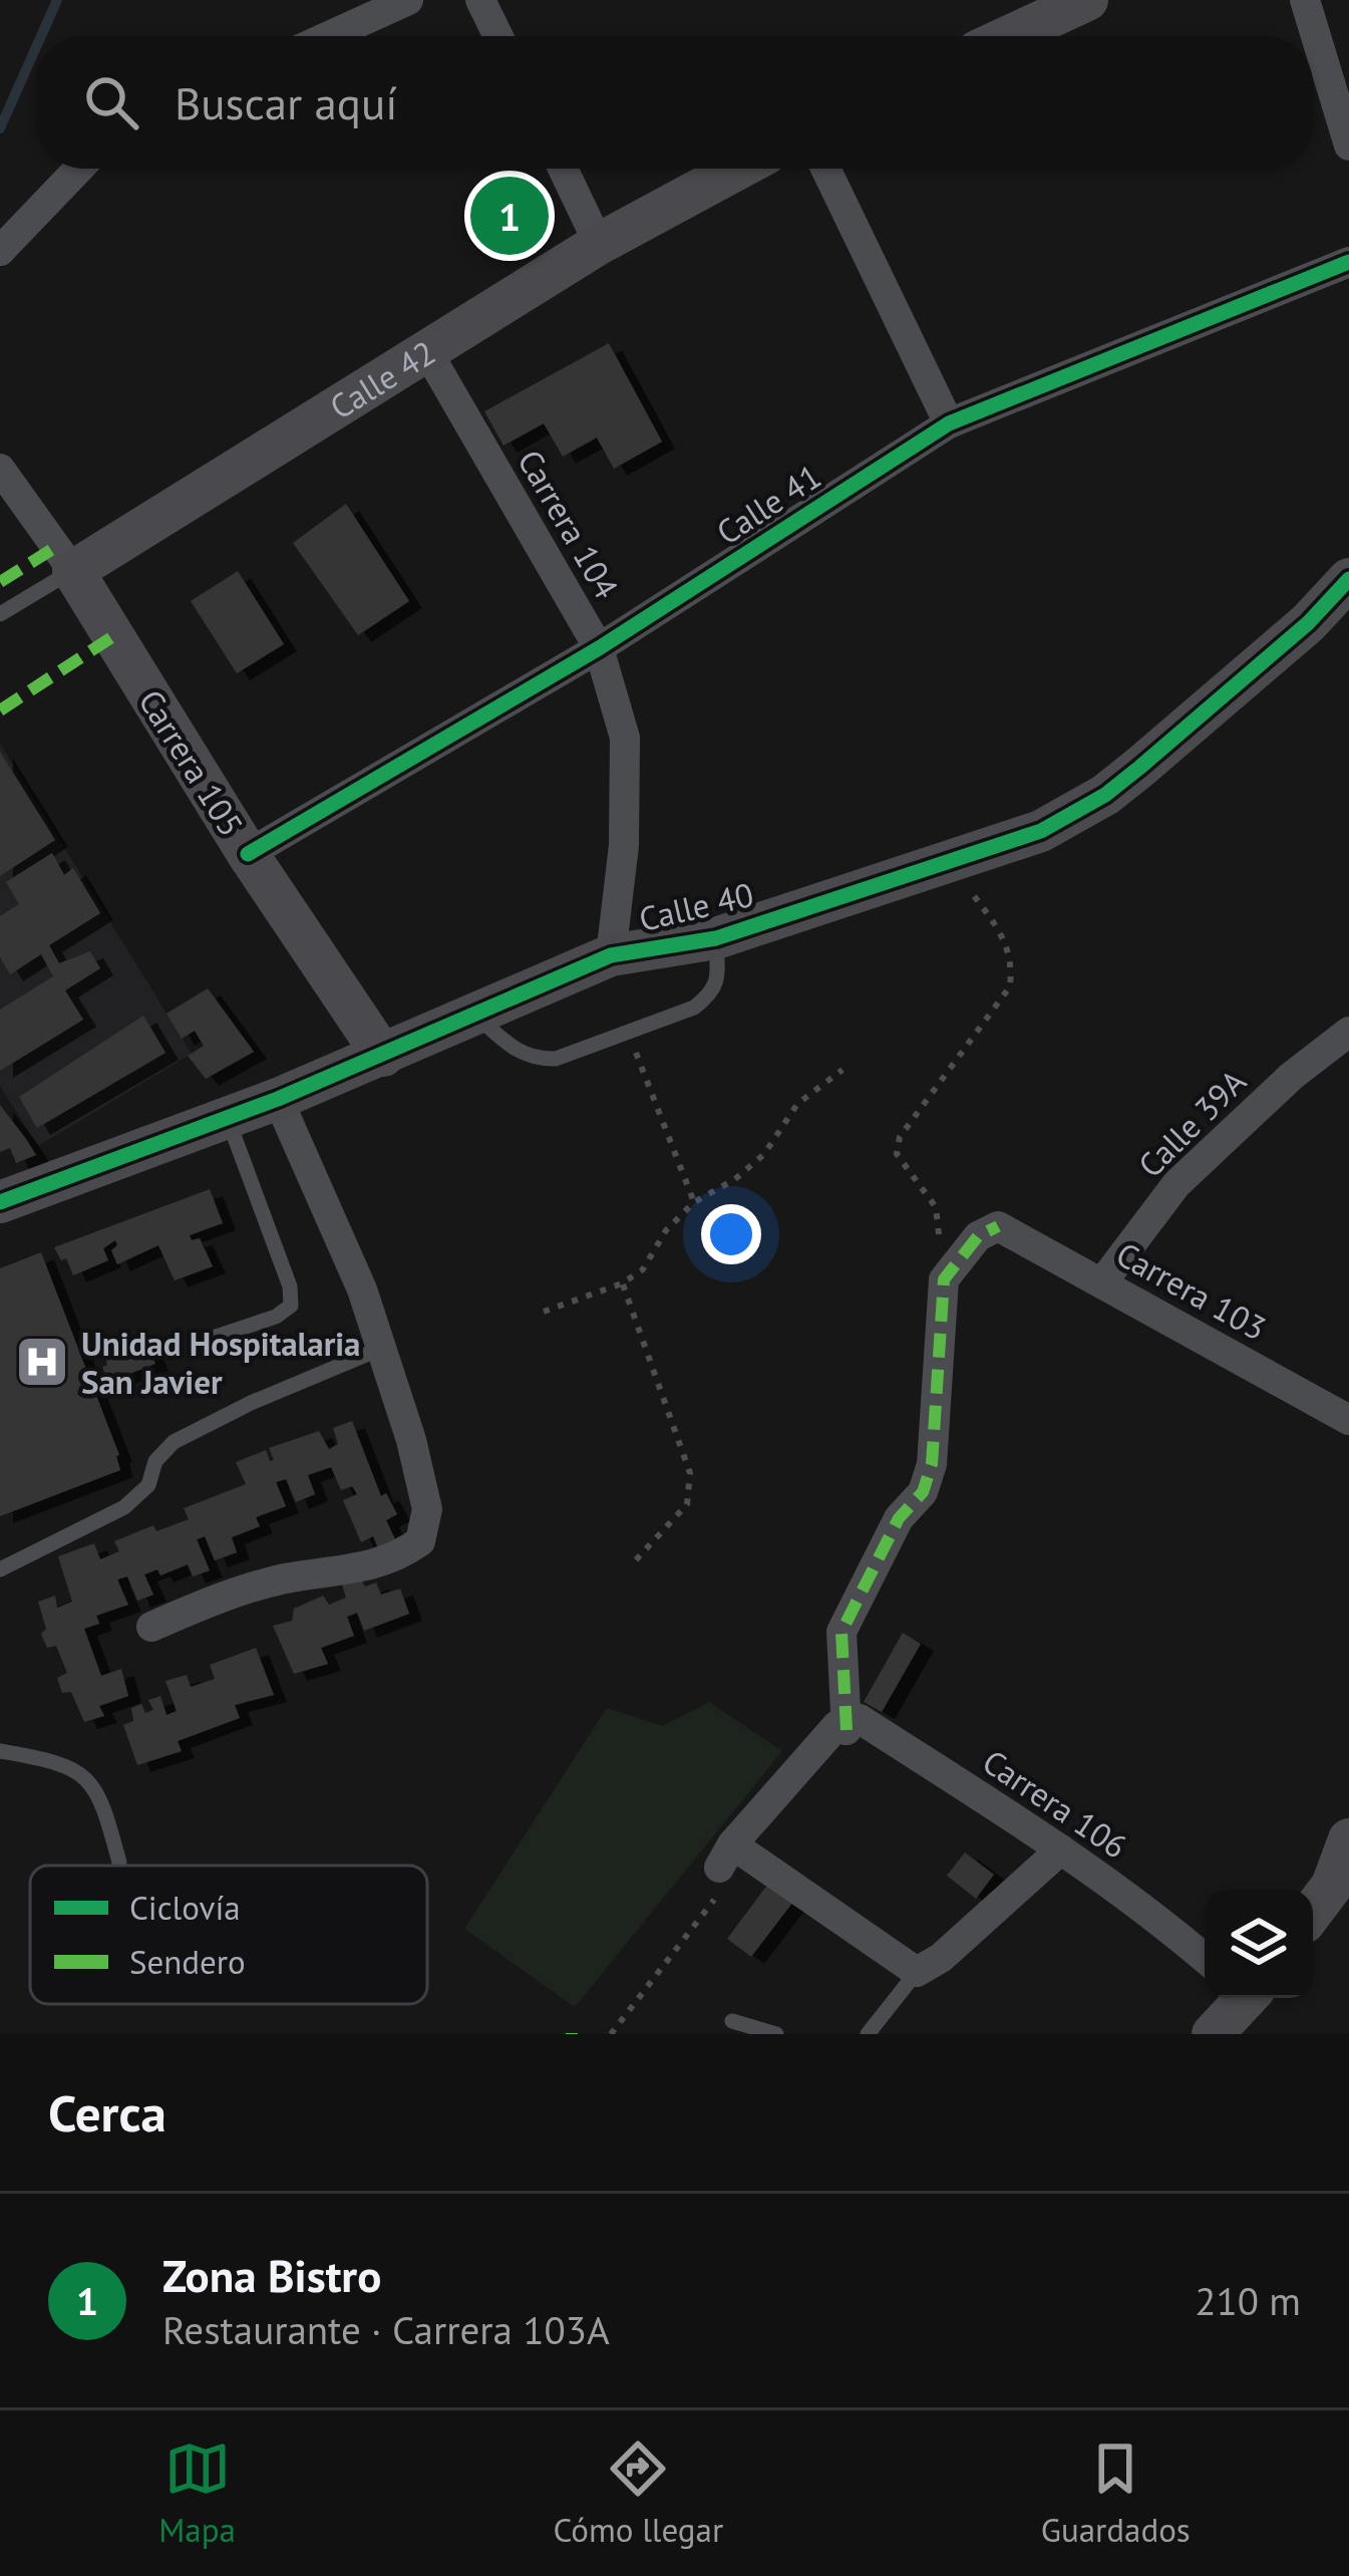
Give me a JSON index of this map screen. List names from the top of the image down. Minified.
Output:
{"streets":{"street":["Calle 42","Calle 41","Carrera 104","Carrera 105","Calle 40","Calle 39A","Carrera 103","Carrera 106"]},"crossings":[["Calle 42","Carrera 104"],["Calle 42","Carrera 105"],["Calle 41","Carrera 104"],["Calle 41","Carrera 105"],["Carrera 104","Calle 40"],["Carrera 105","Calle 40"],["Calle 39A","Carrera 103"]],"places":{"hospital":["Unidad Hospitalaria San Javier"]},"legend":["Ciclovía","Sendero"],"page":{"search":"Buscar aquí","pins":"1","heading":"Cerca","list":[{"mark":"1","name":"Zona Bistro","note":"Restaurante · Carrera 103A","value":"210 m"}],"nav":["Mapa","Cómo llegar","Guardados"]}}
